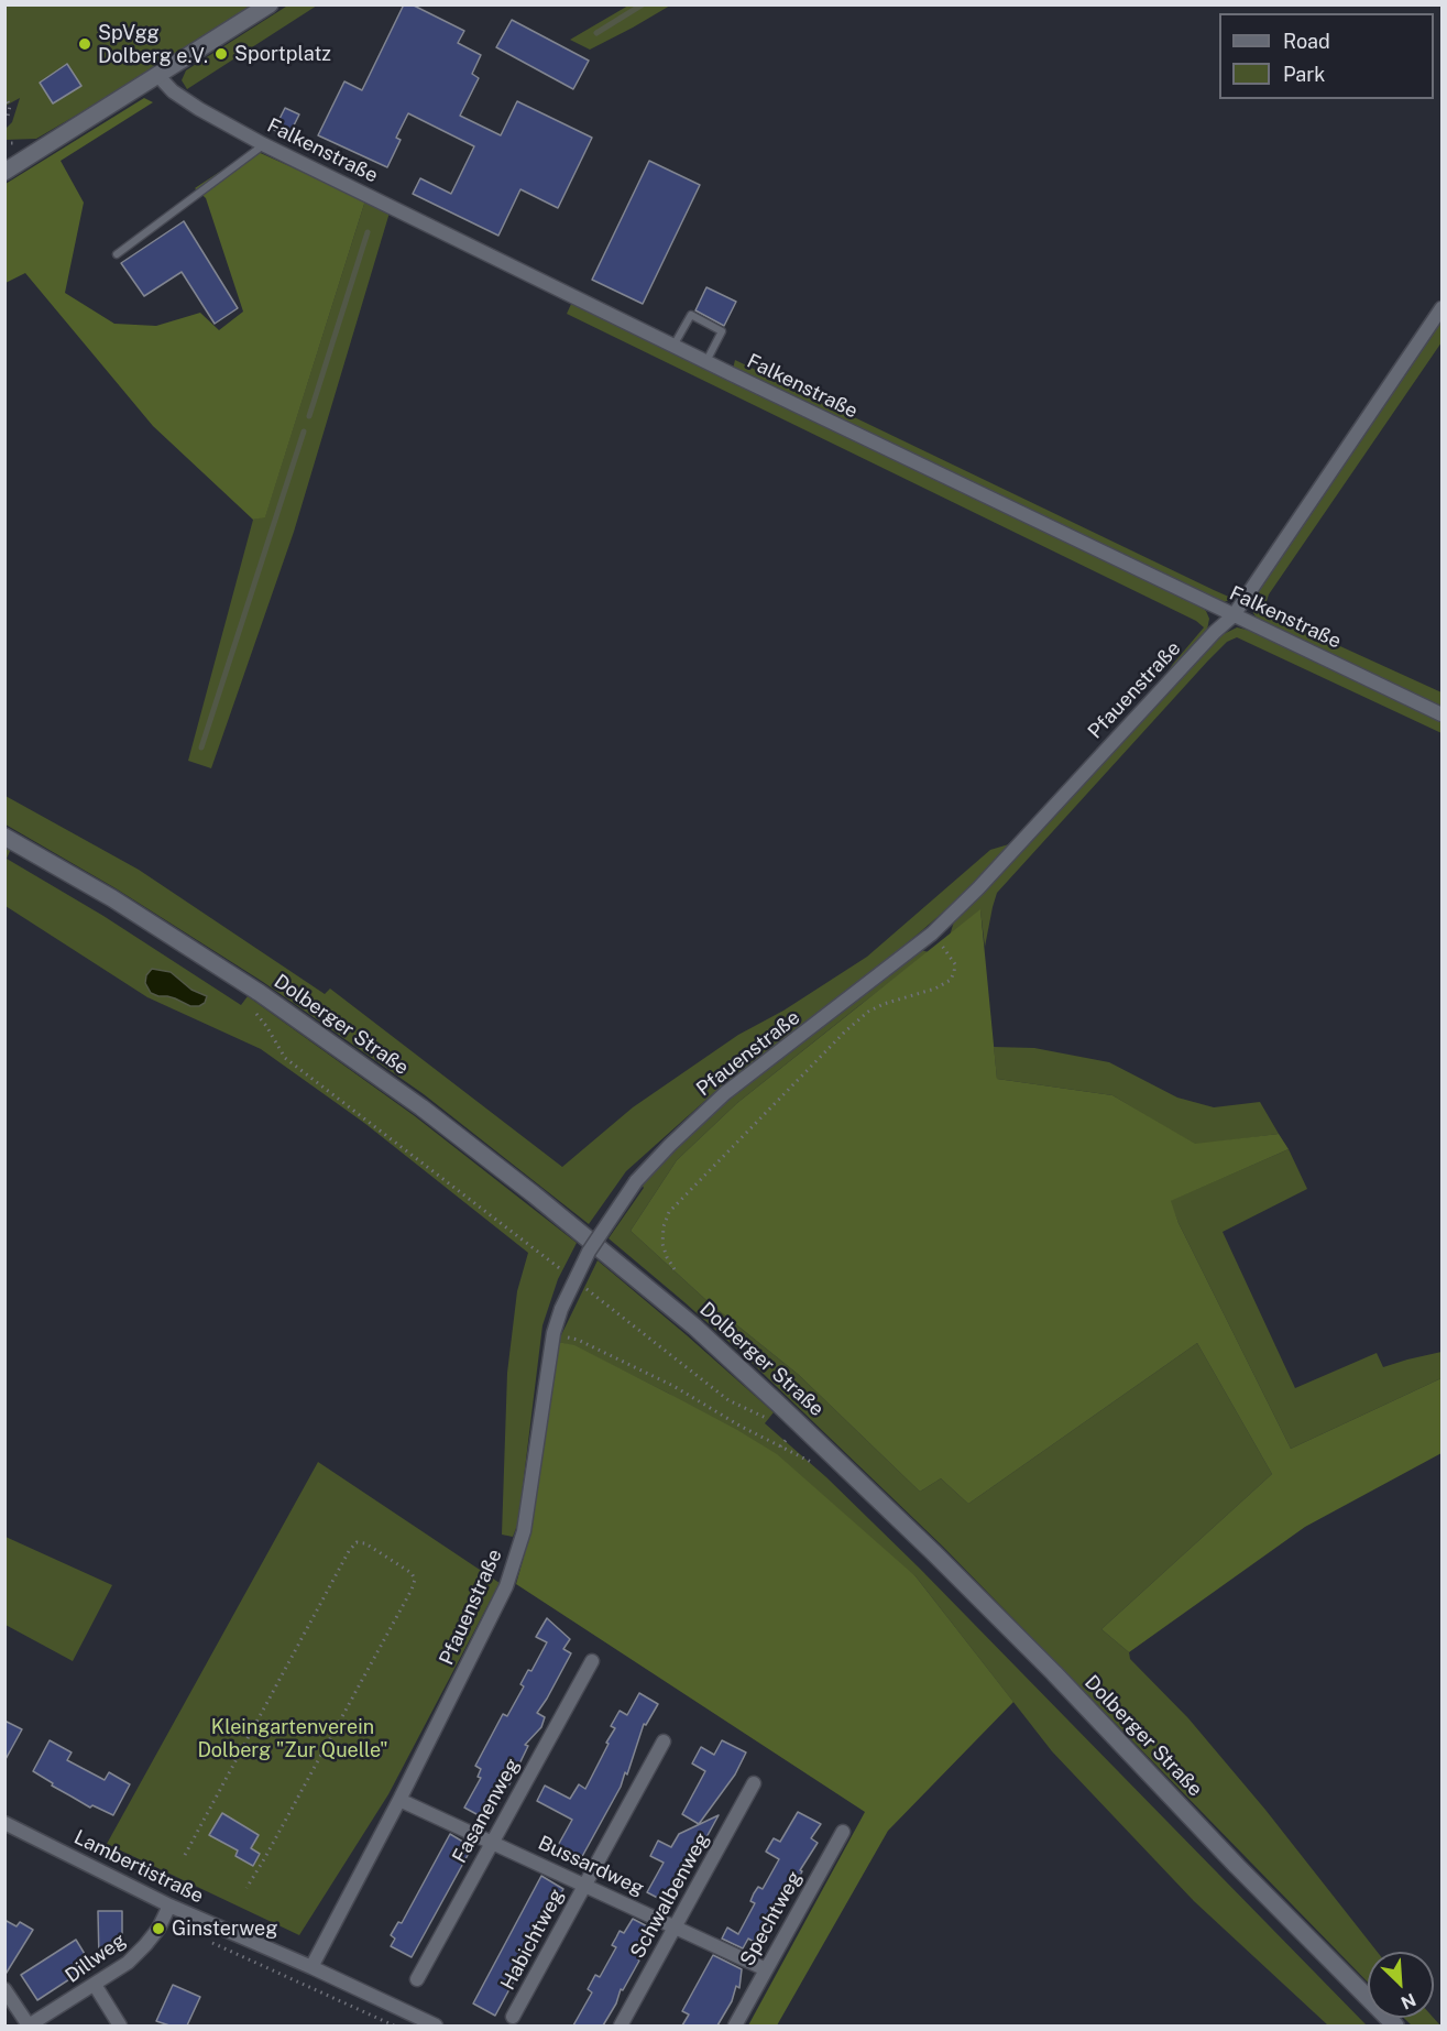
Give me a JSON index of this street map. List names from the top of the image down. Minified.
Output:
{"streets":{"main road":["Dolberger Straße"],"street":["Falkenstraße","Pfauenstraße","Fasanenweg","Bussardweg","Lambertistraße","Schwalbenweg","Spechtweg","Habichtweg","Dillweg"]},"crossings":[["Falkenstraße","Pfauenstraße"],["Pfauenstraße","Bussardweg"],["Pfauenstraße","Lambertistraße"],["Fasanenweg","Bussardweg"],["Bussardweg","Schwalbenweg"],["Bussardweg","Spechtweg"],["Bussardweg","Habichtweg"],["Lambertistraße","Dillweg"]],"parks":["Kleingartenverein Dolberg \"Zur Quelle\""],"places":["SpVgg Dolberg e.V.","Sportplatz","Ginsterweg"],"legend":["Road","Park"],"north":"bottom right"}
